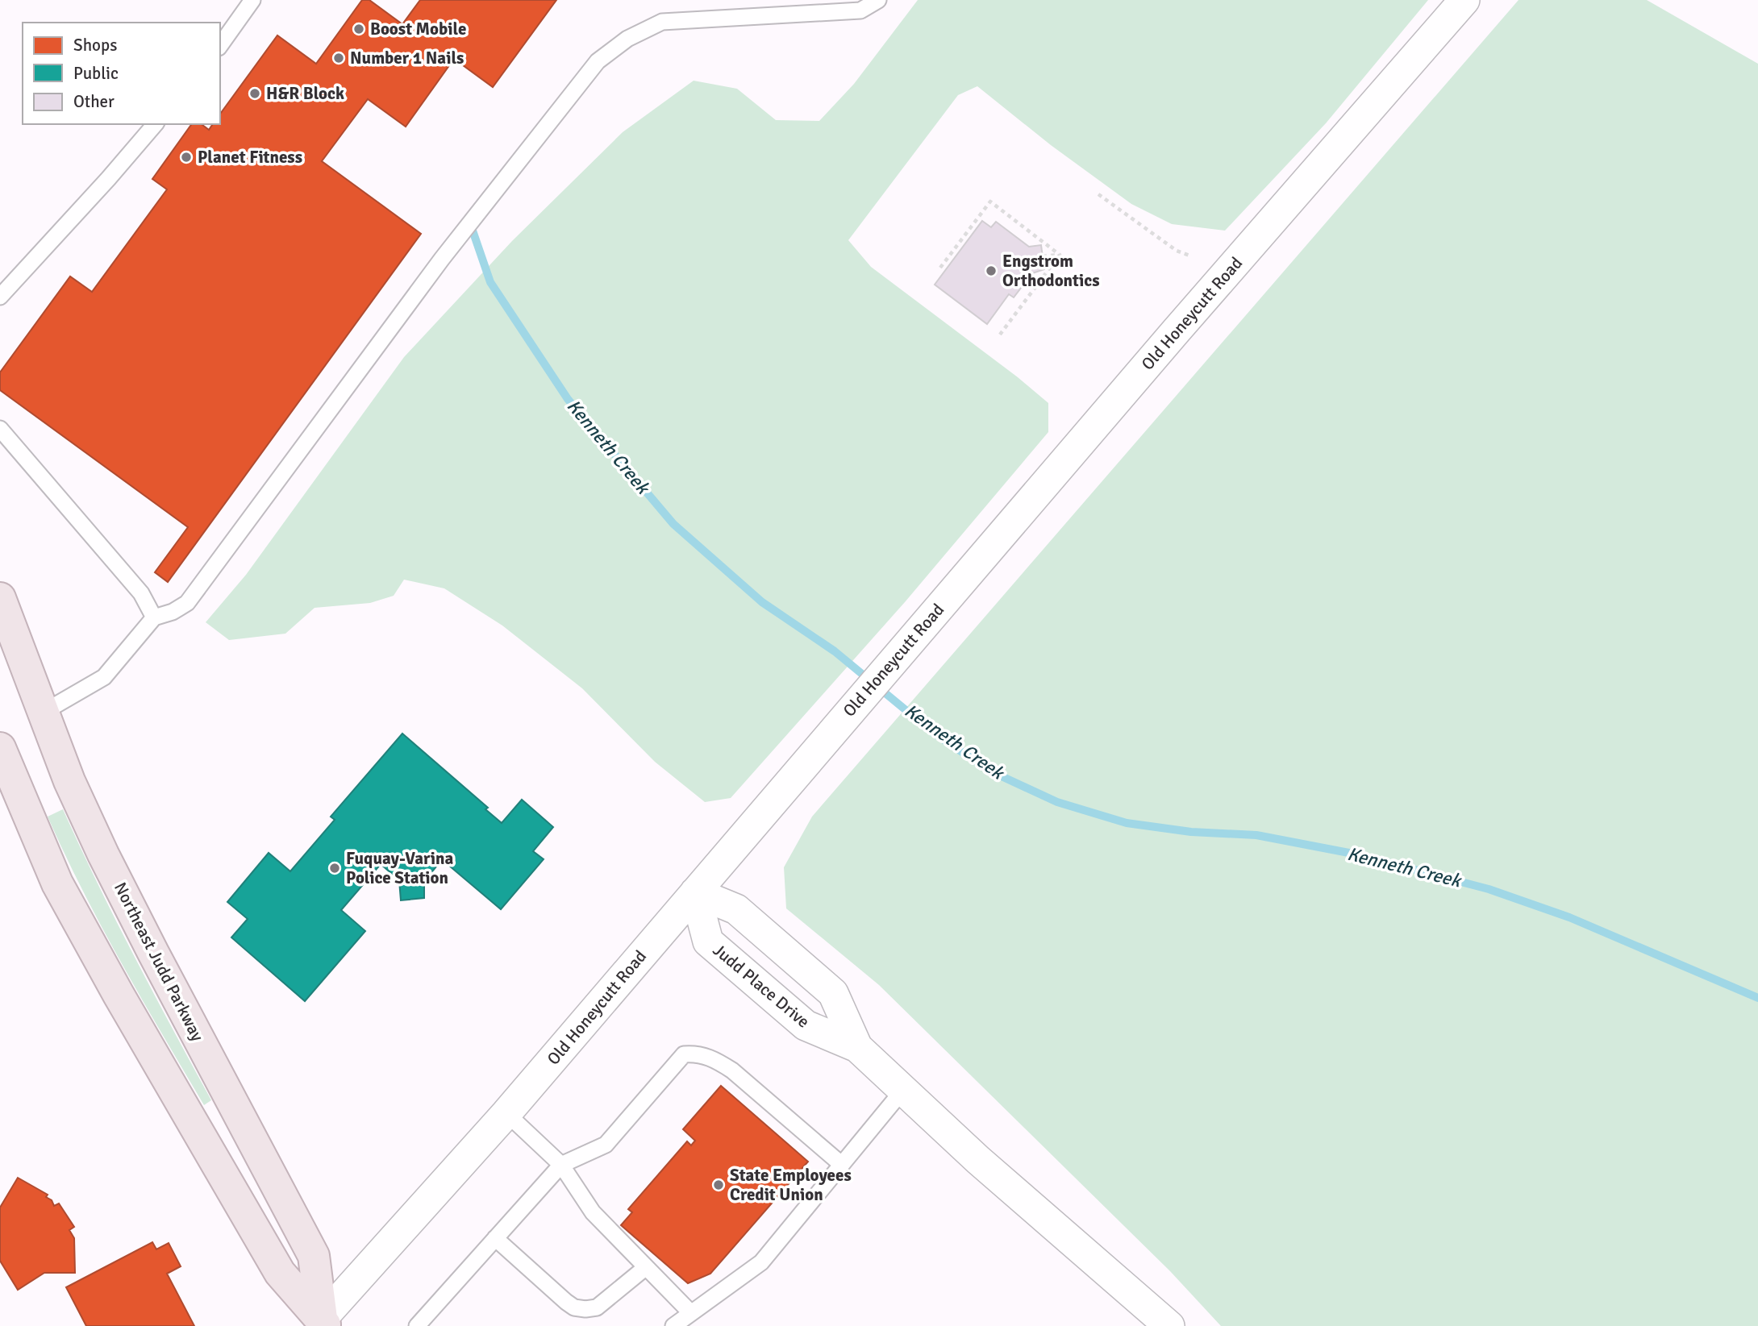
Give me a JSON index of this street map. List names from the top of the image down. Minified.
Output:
{"streets":{"highway":["Northeast Judd Parkway"],"street":["Old Honeycutt Road","Judd Place Drive"]},"crossings":[["Old Honeycutt Road","Northeast Judd Parkway"],["Old Honeycutt Road","Judd Place Drive"]],"water":["Kenneth Creek"],"places":["Boost Mobile","Number 1 Nails","H&R Block","Planet Fitness","Engstrom Orthodontics","Fuquay-Varina Police Station","State Employees Credit Union"],"legend":["Shops","Public","Other"]}
